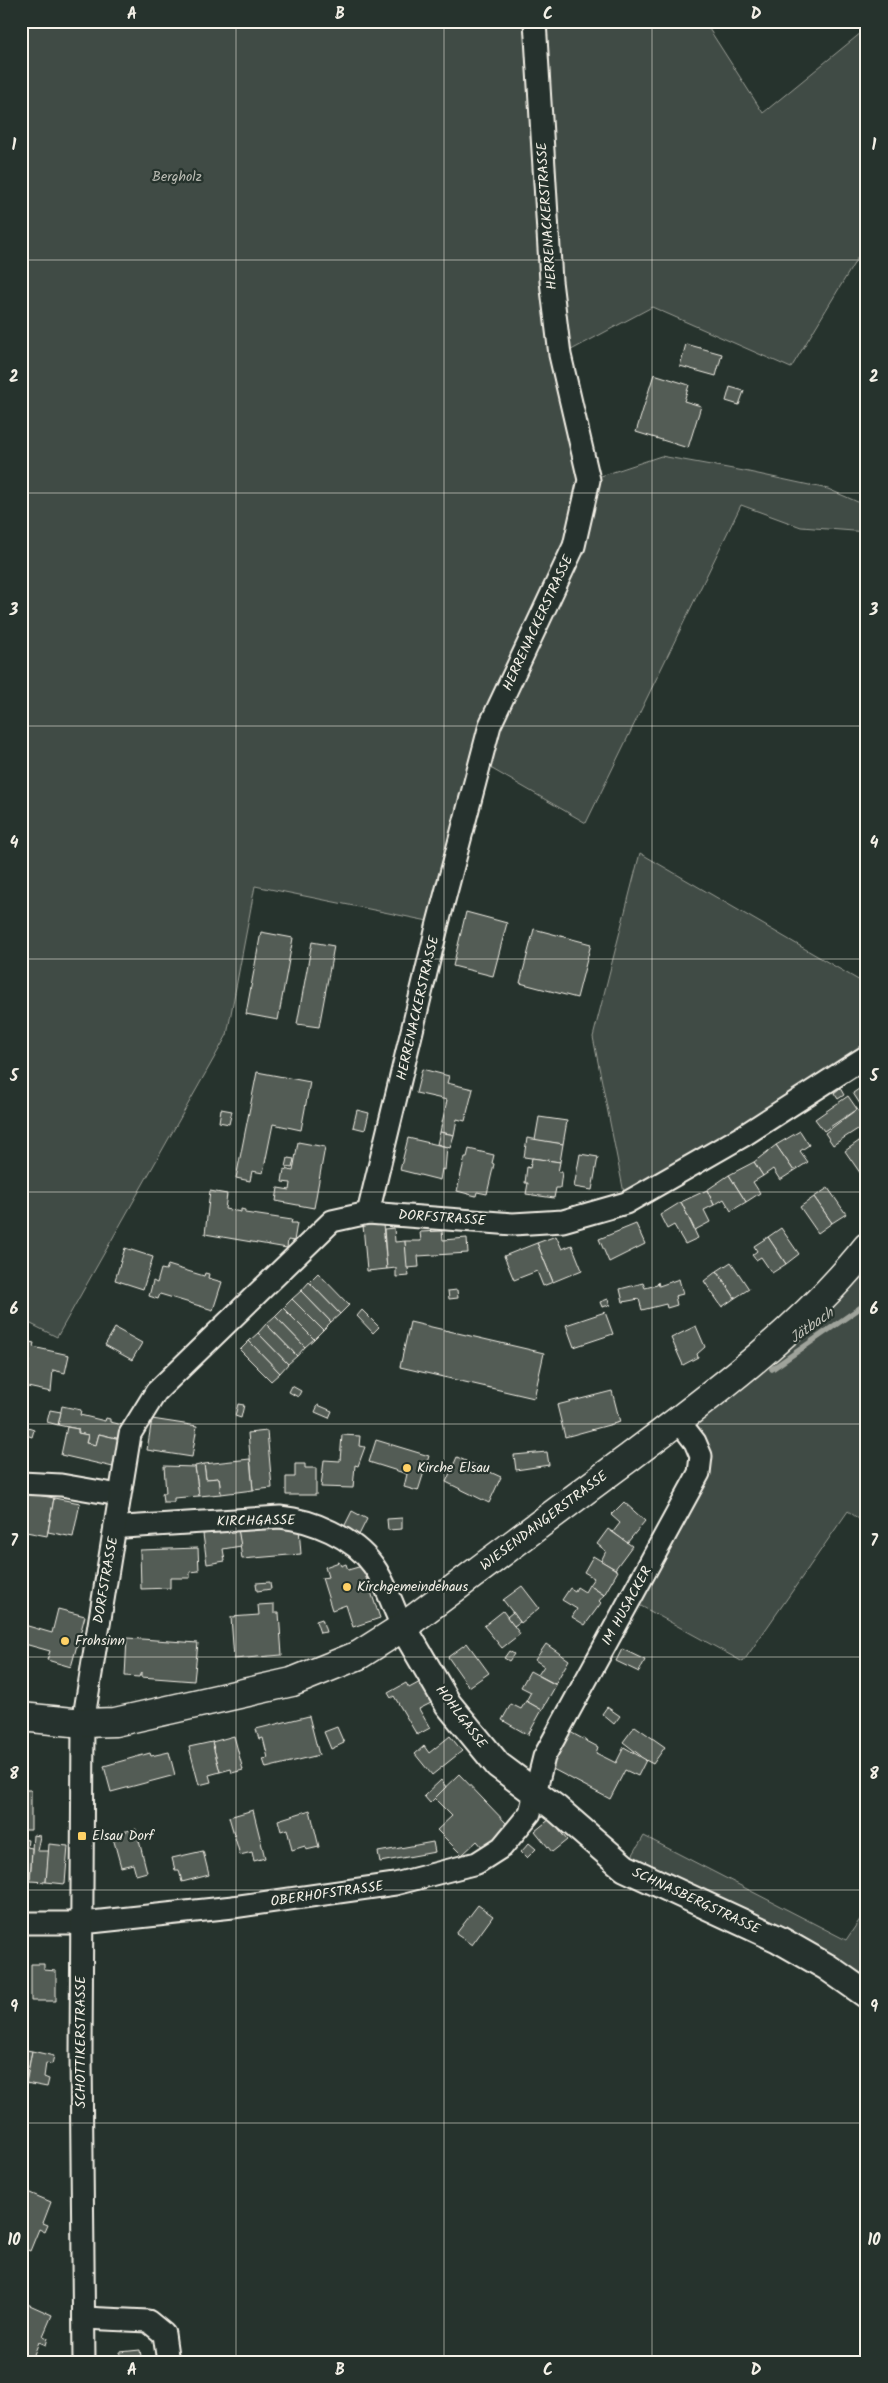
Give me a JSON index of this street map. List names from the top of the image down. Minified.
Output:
{"streets":{"main road":["WIESENDANGERSTRASSE"],"street":["HERRENACKERSTRASSE","DORFSTRASSE","KIRCHGASSE","IM HUSACKER","HOHLGASSE","OBERHOFSTRASSE","SCHNASBERGSTRASSE","SCHOTTIKERSTRASSE"]},"crossings":[["HERRENACKERSTRASSE","DORFSTRASSE"],["DORFSTRASSE","KIRCHGASSE"],["DORFSTRASSE","WIESENDANGERSTRASSE"],["DORFSTRASSE","SCHOTTIKERSTRASSE"],["KIRCHGASSE","WIESENDANGERSTRASSE"],["KIRCHGASSE","HOHLGASSE"],["WIESENDANGERSTRASSE","IM HUSACKER"],["WIESENDANGERSTRASSE","HOHLGASSE"],["WIESENDANGERSTRASSE","SCHOTTIKERSTRASSE"],["IM HUSACKER","HOHLGASSE"],["IM HUSACKER","OBERHOFSTRASSE"],["IM HUSACKER","SCHNASBERGSTRASSE"],["HOHLGASSE","OBERHOFSTRASSE"],["HOHLGASSE","SCHNASBERGSTRASSE"],["OBERHOFSTRASSE","SCHNASBERGSTRASSE"],["OBERHOFSTRASSE","SCHOTTIKERSTRASSE"]],"water":["Jätbach"],"parks":["Bergholz"],"places":{"other":["Kirche Elsau","Kirchgemeindehaus","Frohsinn"],"transit":["Elsau Dorf"]},"grid":{"columns":["A","B","C","D"],"rows":["1","2","3","4","5","6","7","8","9","10"]}}
